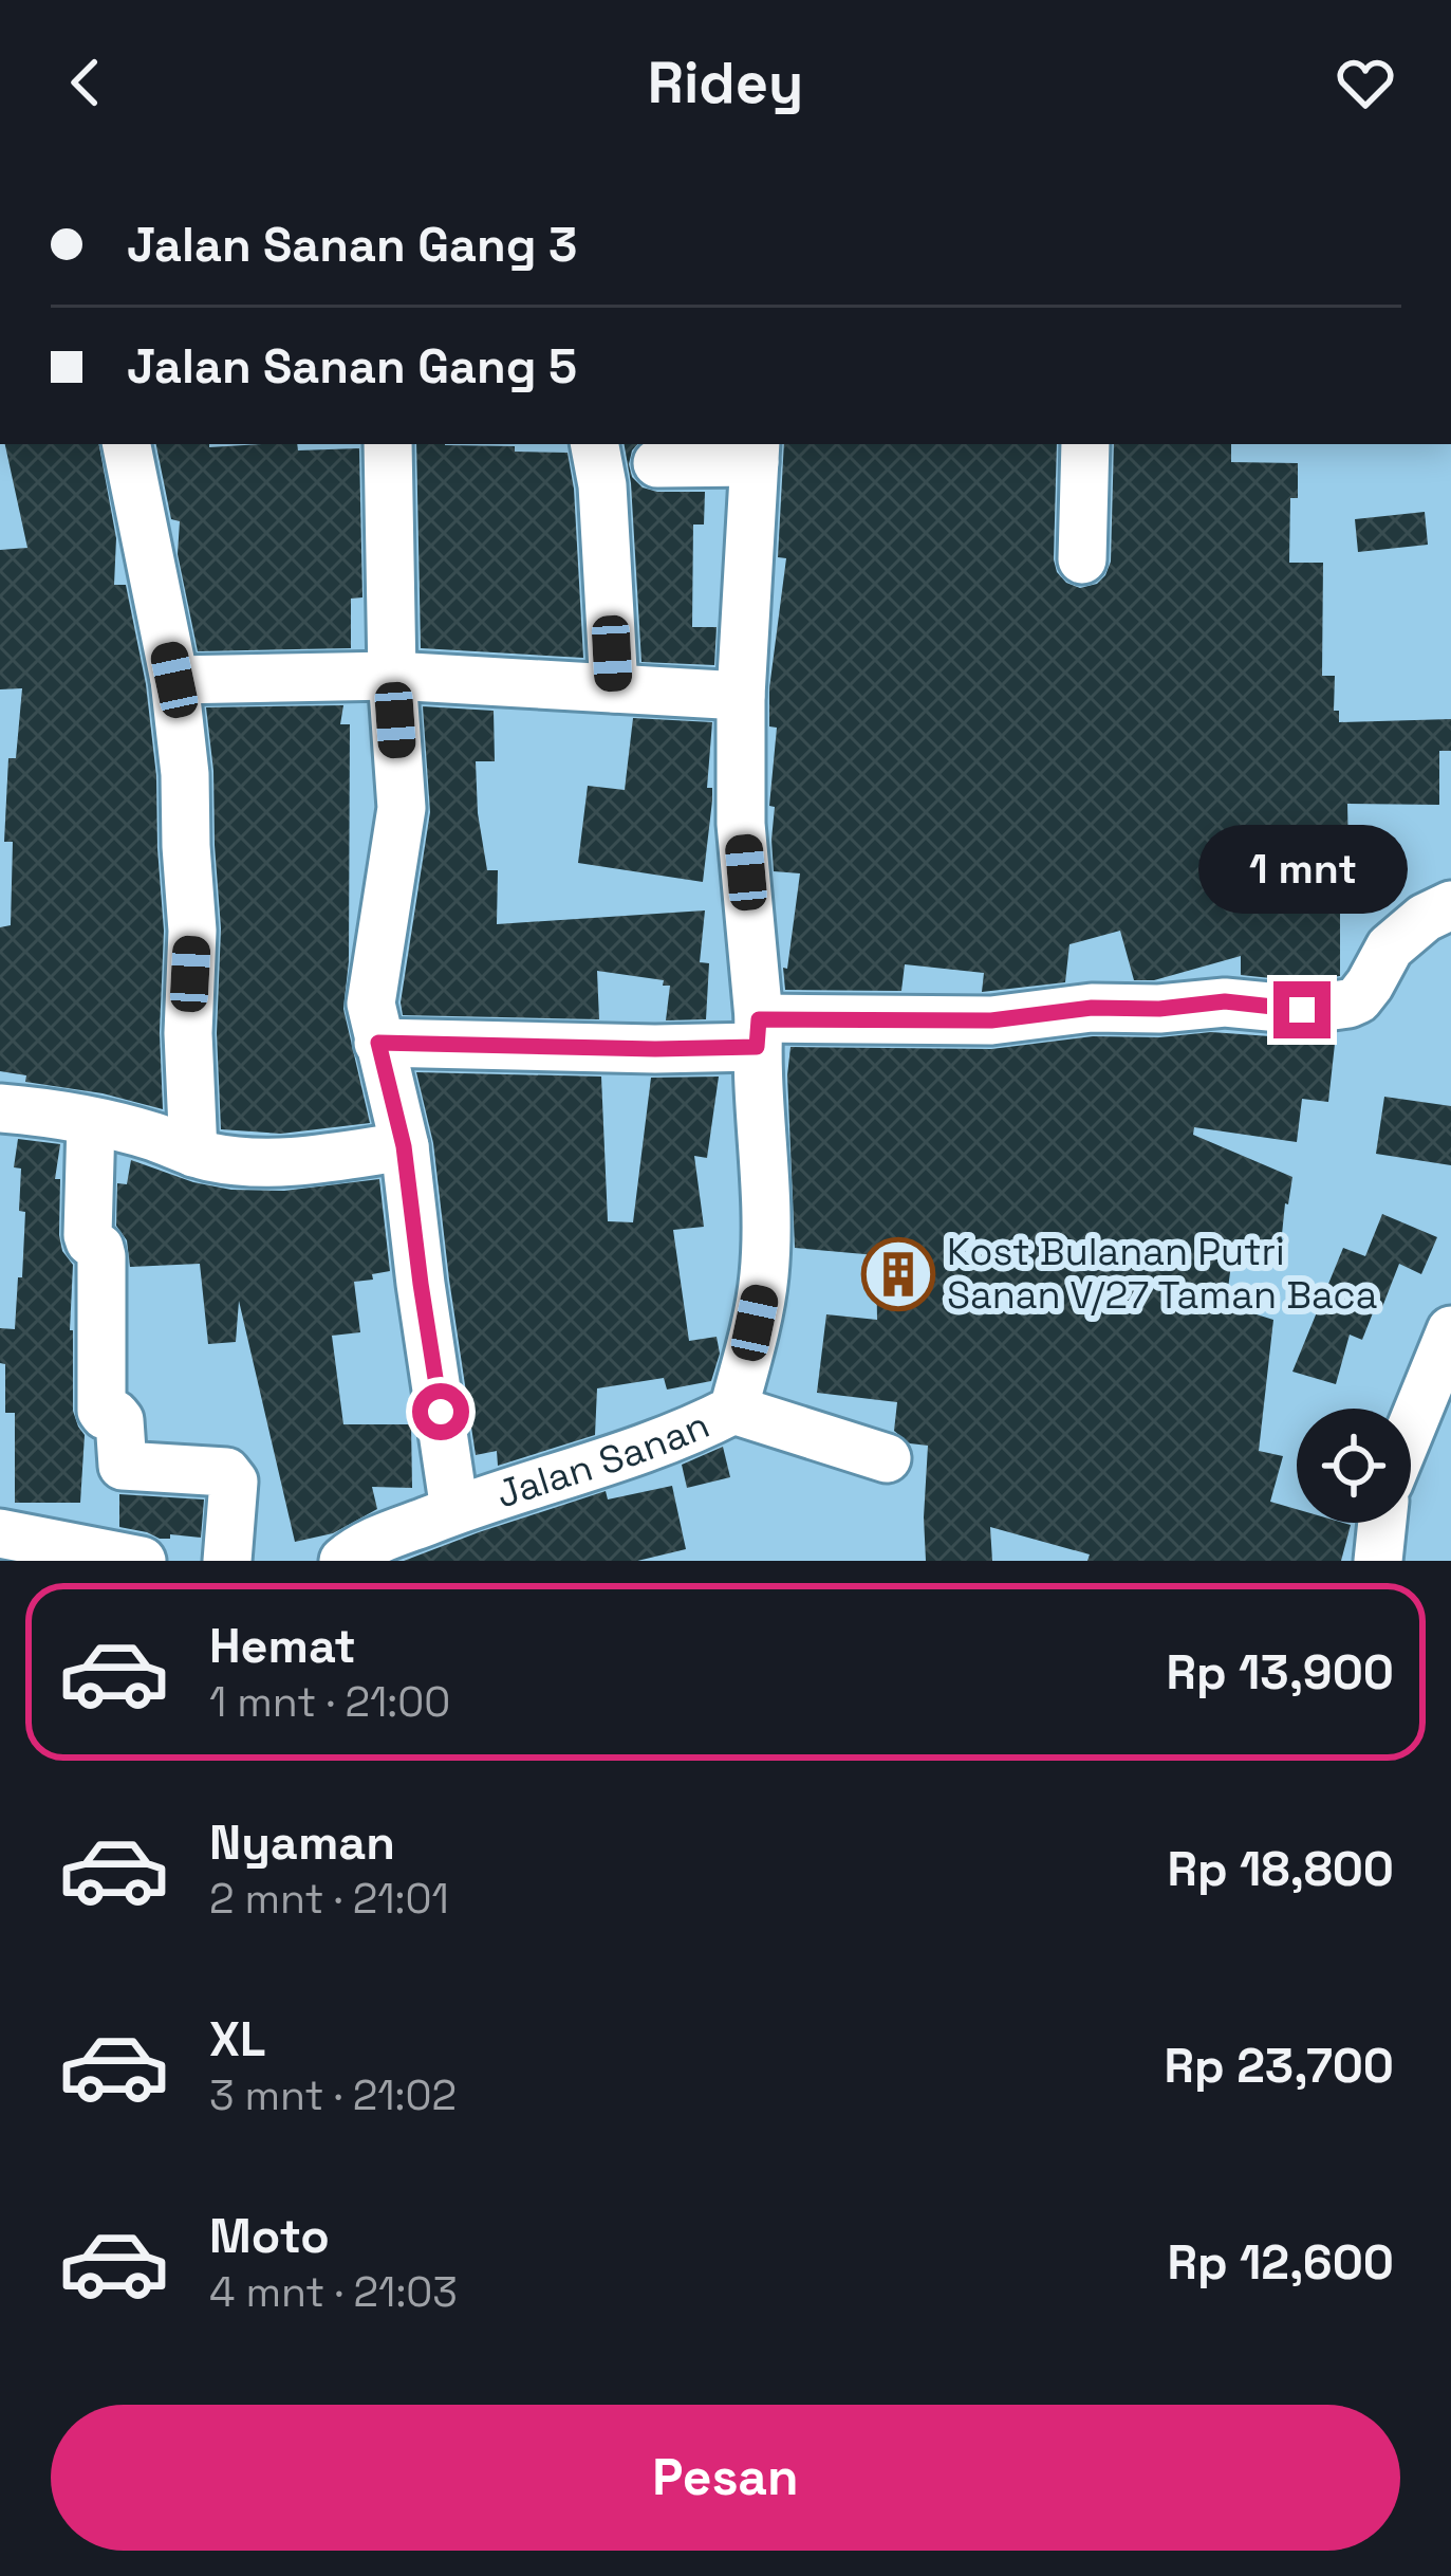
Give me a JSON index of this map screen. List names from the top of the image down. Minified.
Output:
{"streets":{"street":["Jalan Sanan"]},"places":{"building":["Kost Bulanan Putri Sanan V/27 Taman Baca"]},"page":{"header":"Ridey","banner":["Jalan Sanan Gang 3","Jalan Sanan Gang 5"],"bubble":"1 mnt","list":[{"name":"Hemat","note":"1 mnt · 21:00","value":"Rp 13,900"},{"name":"Nyaman","note":"2 mnt · 21:01","value":"Rp 18,800"},{"name":"XL","note":"3 mnt · 21:02","value":"Rp 23,700"},{"name":"Moto","note":"4 mnt · 21:03","value":"Rp 12,600"}],"buttons":"Pesan"}}
